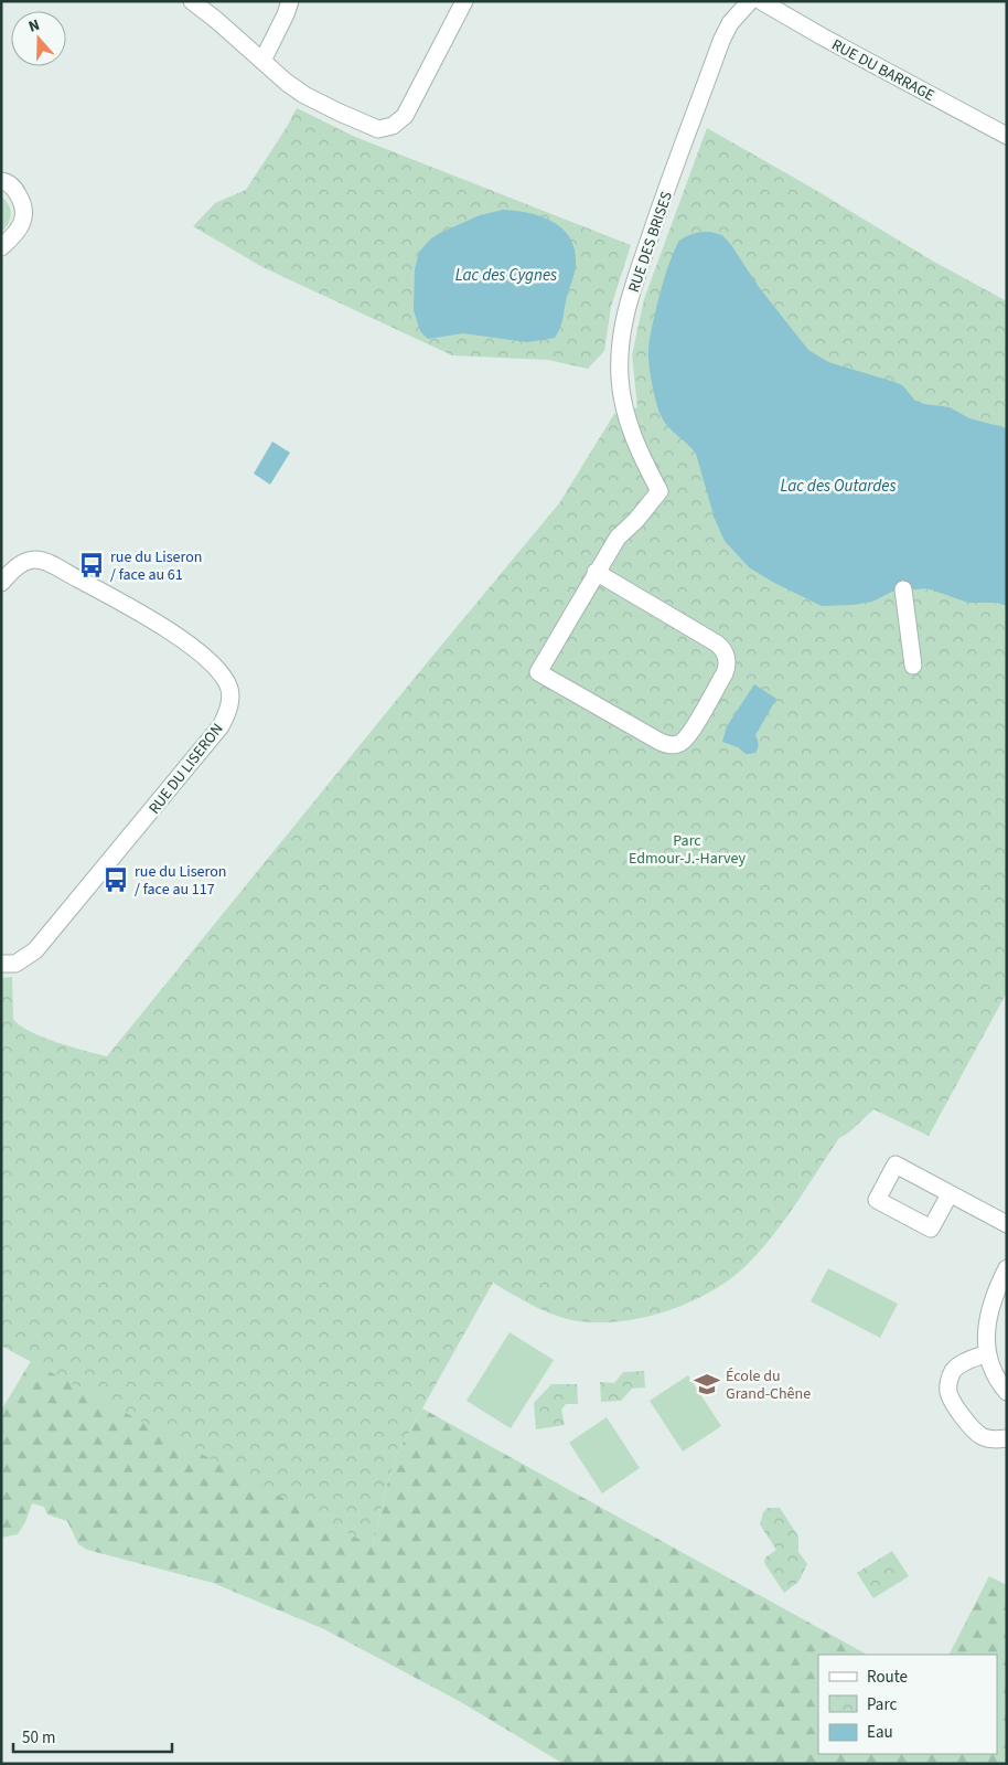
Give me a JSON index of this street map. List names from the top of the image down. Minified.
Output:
{"streets":{"street":["RUE DU BARRAGE","RUE DES BRISES","RUE DU LISERON"]},"water":["Lac des Cygnes","Lac des Outardes"],"parks":["Parc Edmour-J.-Harvey"],"places":{"bus stop":["rue du Liseron / face au 61","rue du Liseron / face au 117"],"school or university":["École du Grand-Chêne"]},"legend":["Route","Parc","Eau"],"scale_bar":"50 m","north":"top"}
